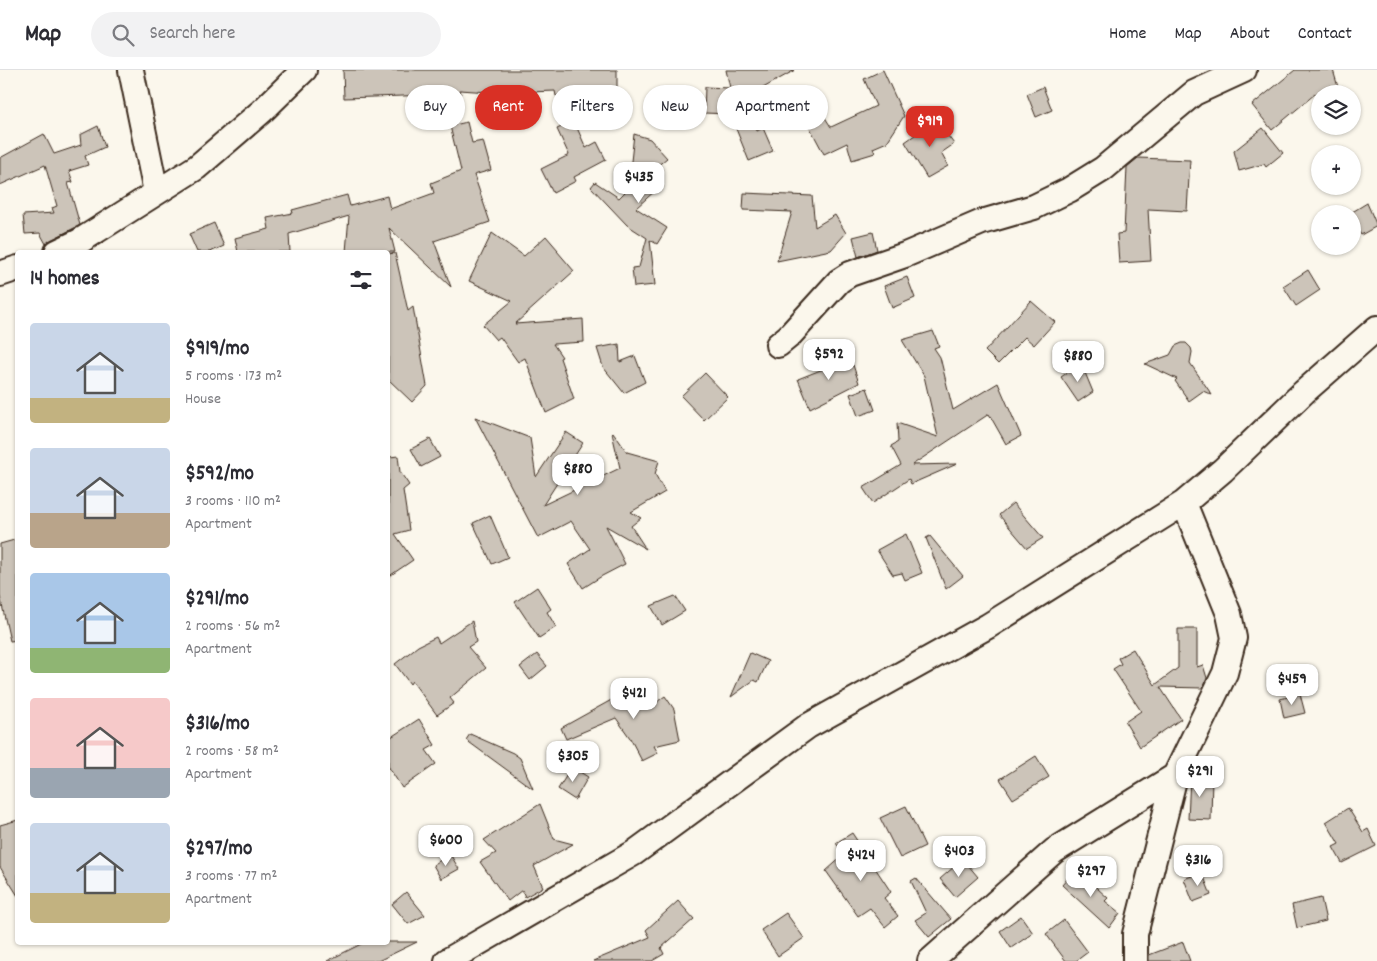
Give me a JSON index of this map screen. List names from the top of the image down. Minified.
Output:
{"page":{"header":"Map","search":"Search here","nav":["Home","Map","About","Contact"],"map_buttons":["+","−"],"chip":["Buy","Rent","Filters","New","Apartment"],"price":["$919","$435","$592","$880","$880","$459","$421","$305","$291","$600","$403","$424","$316","$297"],"heading":"14 homes","list":[{"name":"$919/mo","note":"5 rooms · 173 m² · House"},{"name":"$592/mo","note":"3 rooms · 110 m² · Apartment"},{"name":"$291/mo","note":"2 rooms · 56 m² · Apartment"},{"name":"$316/mo","note":"2 rooms · 58 m² · Apartment"},{"name":"$297/mo","note":"3 rooms · 77 m² · Apartment"}]}}
